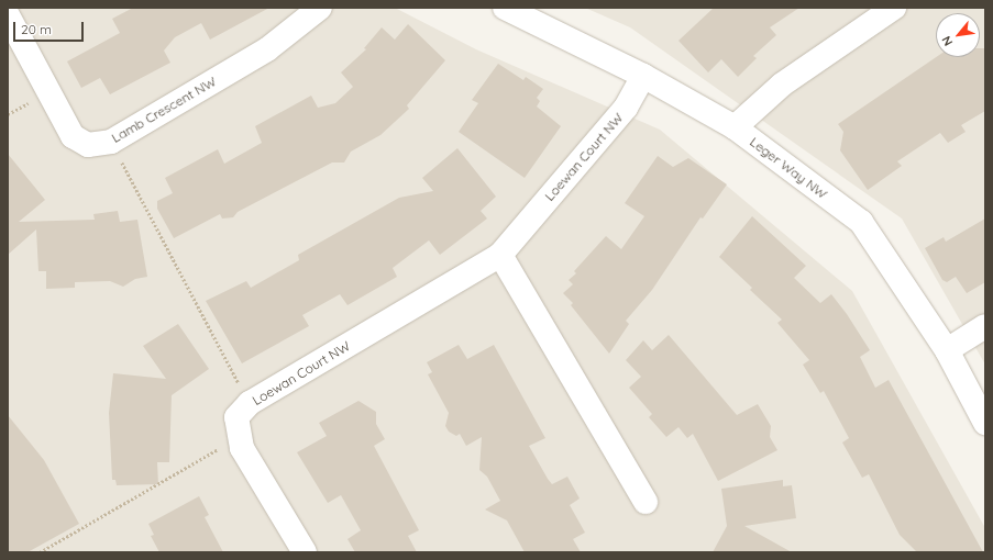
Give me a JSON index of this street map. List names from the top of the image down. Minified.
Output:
{"streets":{"street":["Lamb Crescent NW","Loewan Court NW","Leger Way NW"]},"crossings":[["Loewan Court NW","Leger Way NW"]],"scale_bar":"20 m","north":"bottom left"}
